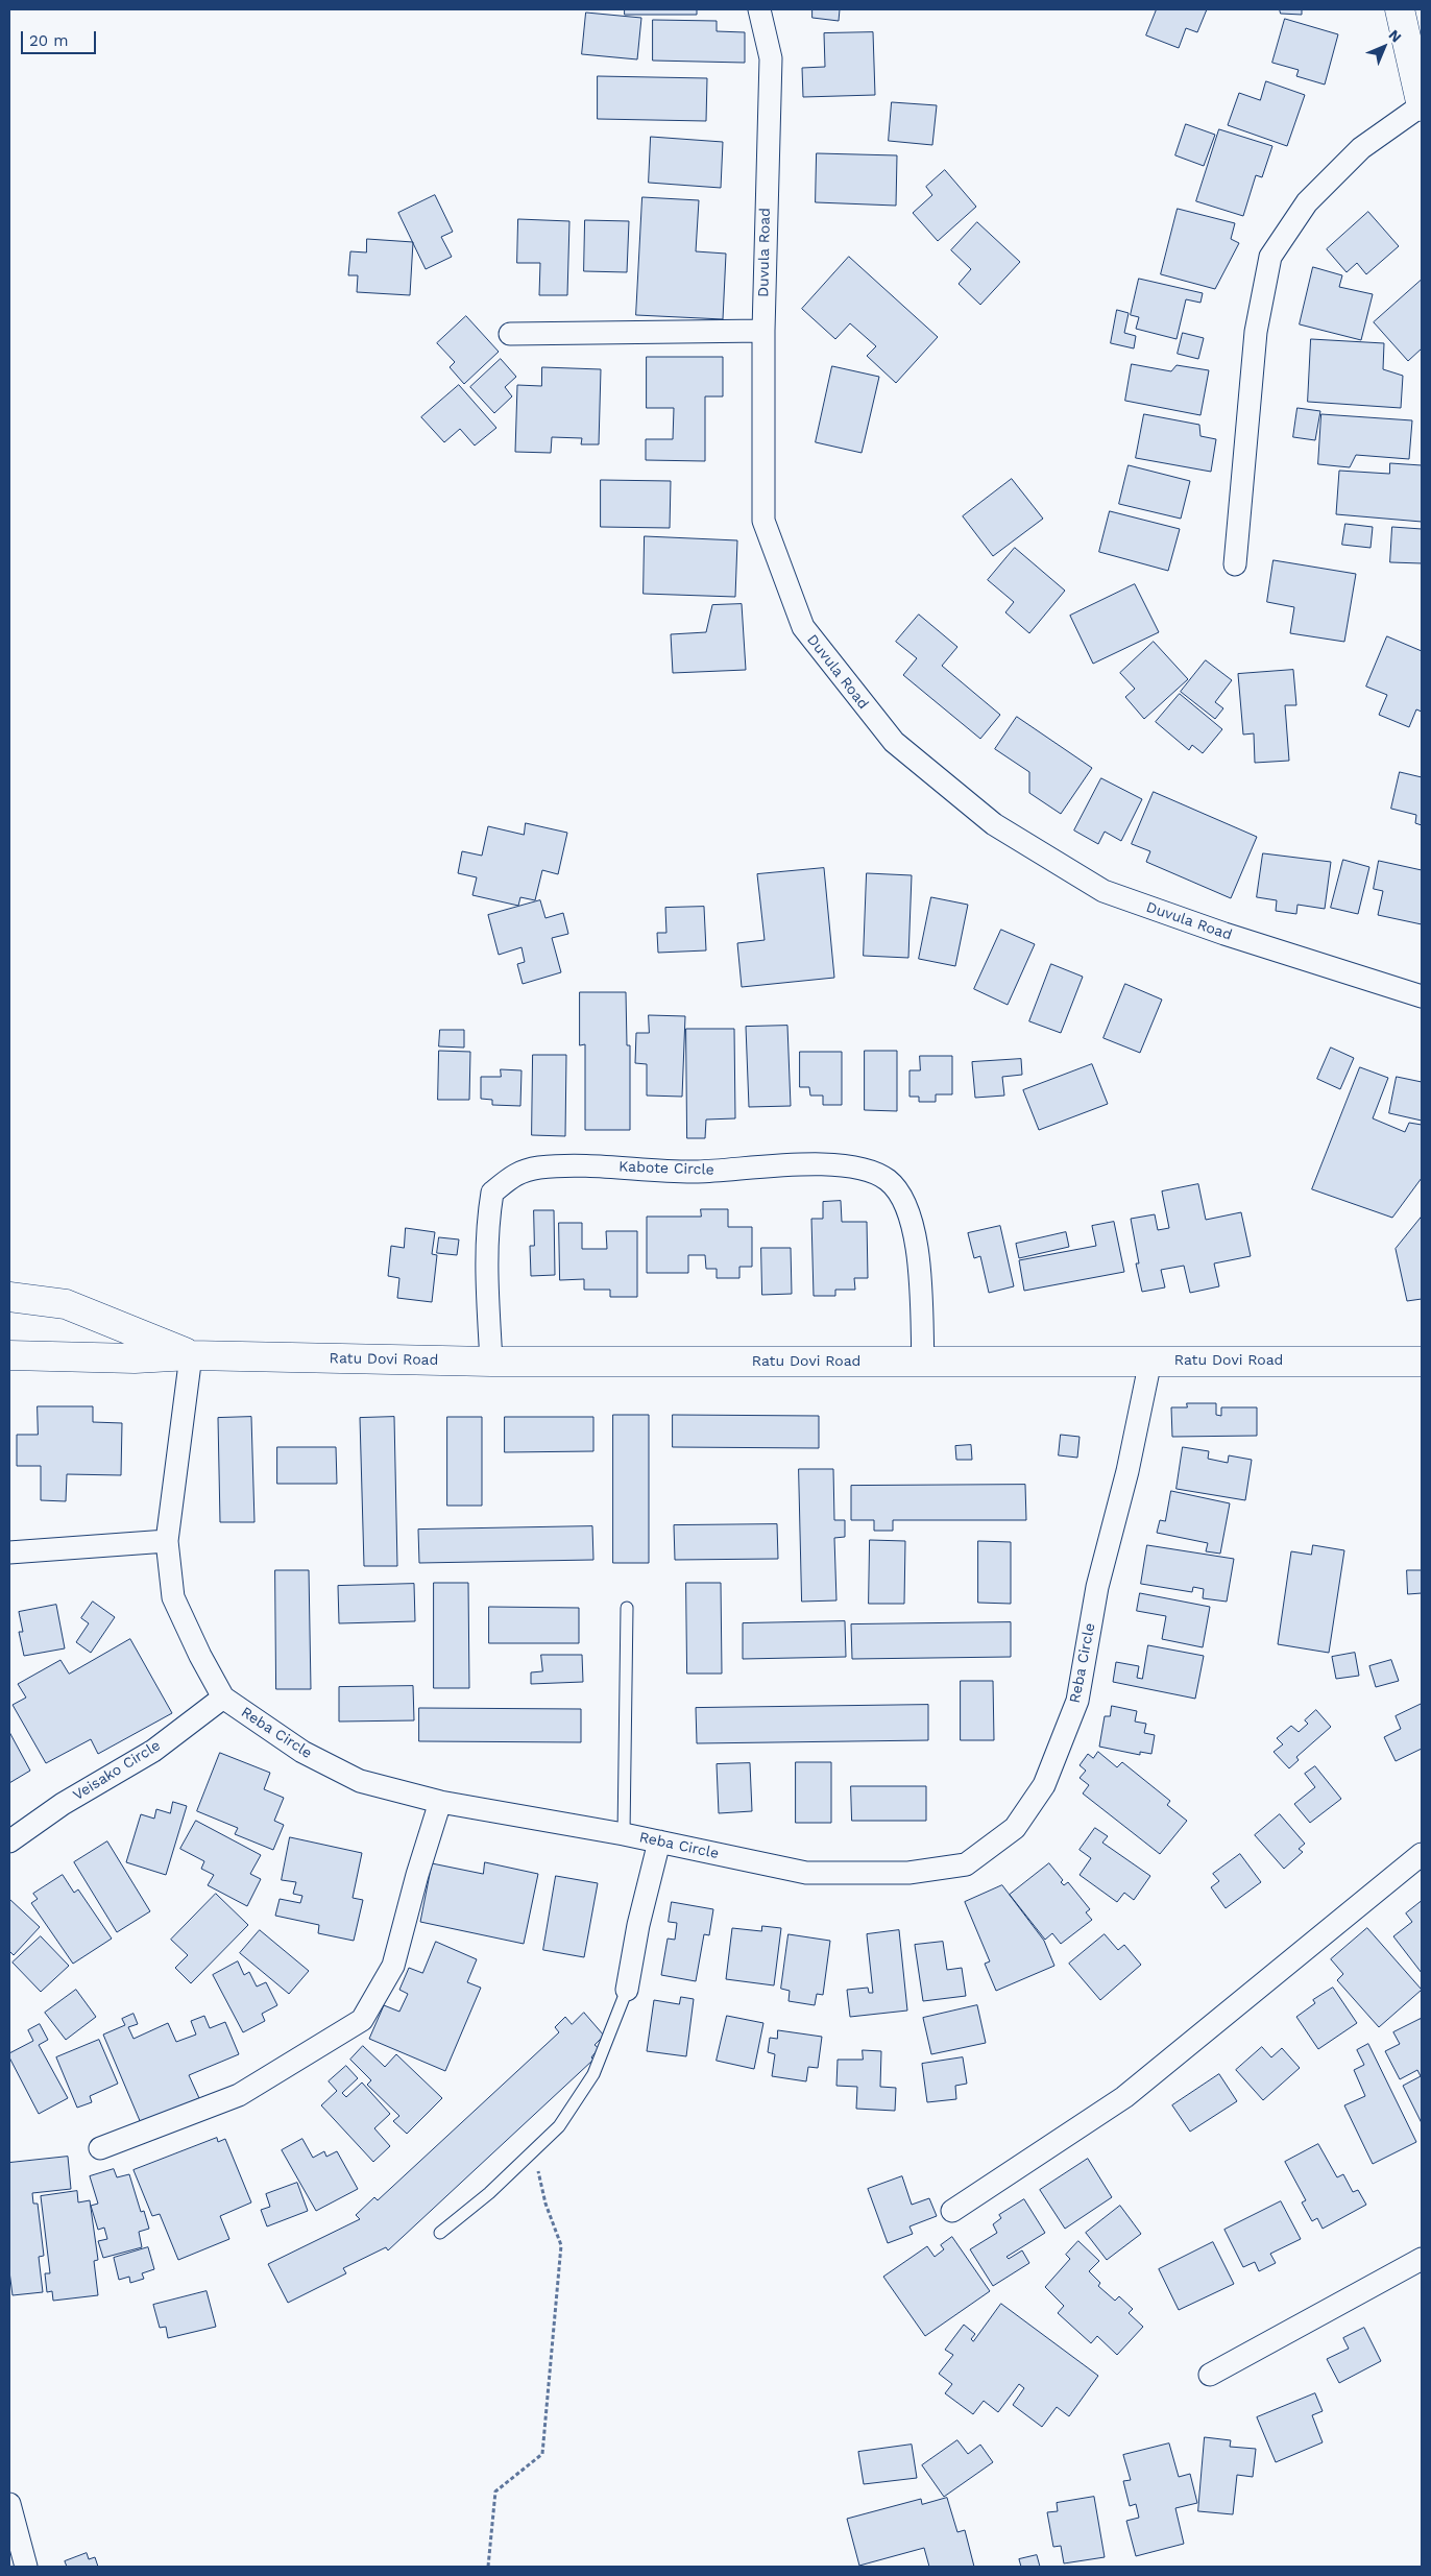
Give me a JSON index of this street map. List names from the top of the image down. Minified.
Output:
{"streets":{"main road":["Ratu Dovi Road"],"street":["Duvula Road","Kabote Circle","Reba Circle","Veisako Circle"]},"crossings":[["Kabote Circle","Ratu Dovi Road"],["Ratu Dovi Road","Reba Circle"],["Reba Circle","Veisako Circle"]],"scale_bar":"20 m","north":"top right"}
